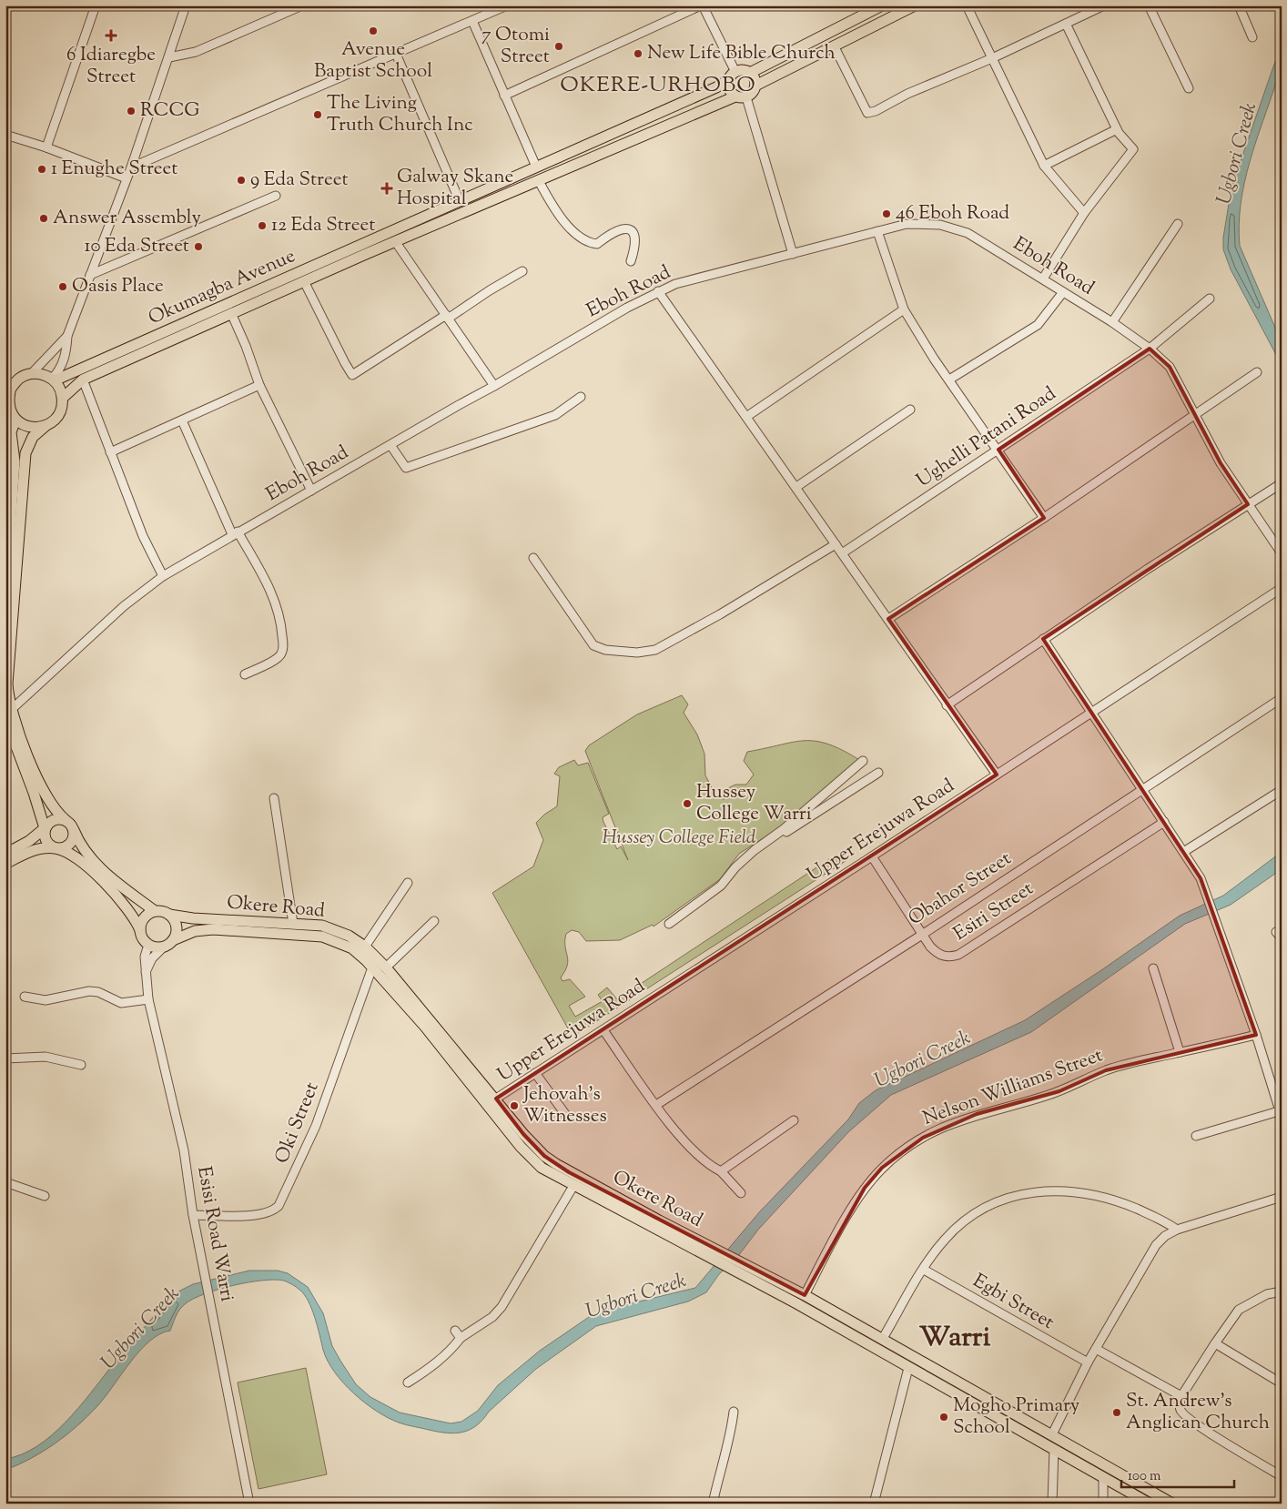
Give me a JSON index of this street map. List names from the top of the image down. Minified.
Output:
{"streets":{"main road":["Okumagba Avenue","Okere Road"],"street":["Eboh Road","Ughelli Patani Road","Upper Erejuwa Road","Obahor Street","Esiri Street","Nelson Williams Street","Oki Street","Esisi Road Warri","Egbi Street"]},"crossings":[["Eboh Road","Ughelli Patani Road"],["Upper Erejuwa Road","Okere Road"],["Upper Erejuwa Road","Esiri Street"],["Obahor Street","Esiri Street"],["Okere Road","Nelson Williams Street"],["Okere Road","Oki Street"],["Okere Road","Esisi Road Warri"],["Oki Street","Esisi Road Warri"]],"districts":["OKERE-URHOBO","Warri"],"water":["Ugbori Creek"],"parks":["Hussey College Field"],"places":{"other":["Avenue Baptist School","7 Otomi Street","New Life Bible Church","RCCG","The Living Truth Church Inc","1 Enughe Street","9 Eda Street","46 Eboh Road","Answer Assembly","12 Eda Street","10 Eda Street","Oasis Place","Hussey College Warri","Jehovah's Witnesses","St. Andrew's Anglican Church","Mogho Primary School"],"health":["6 Idiaregbe Street","Galway Skane Hospital"]},"scale_bar":"100 m"}
